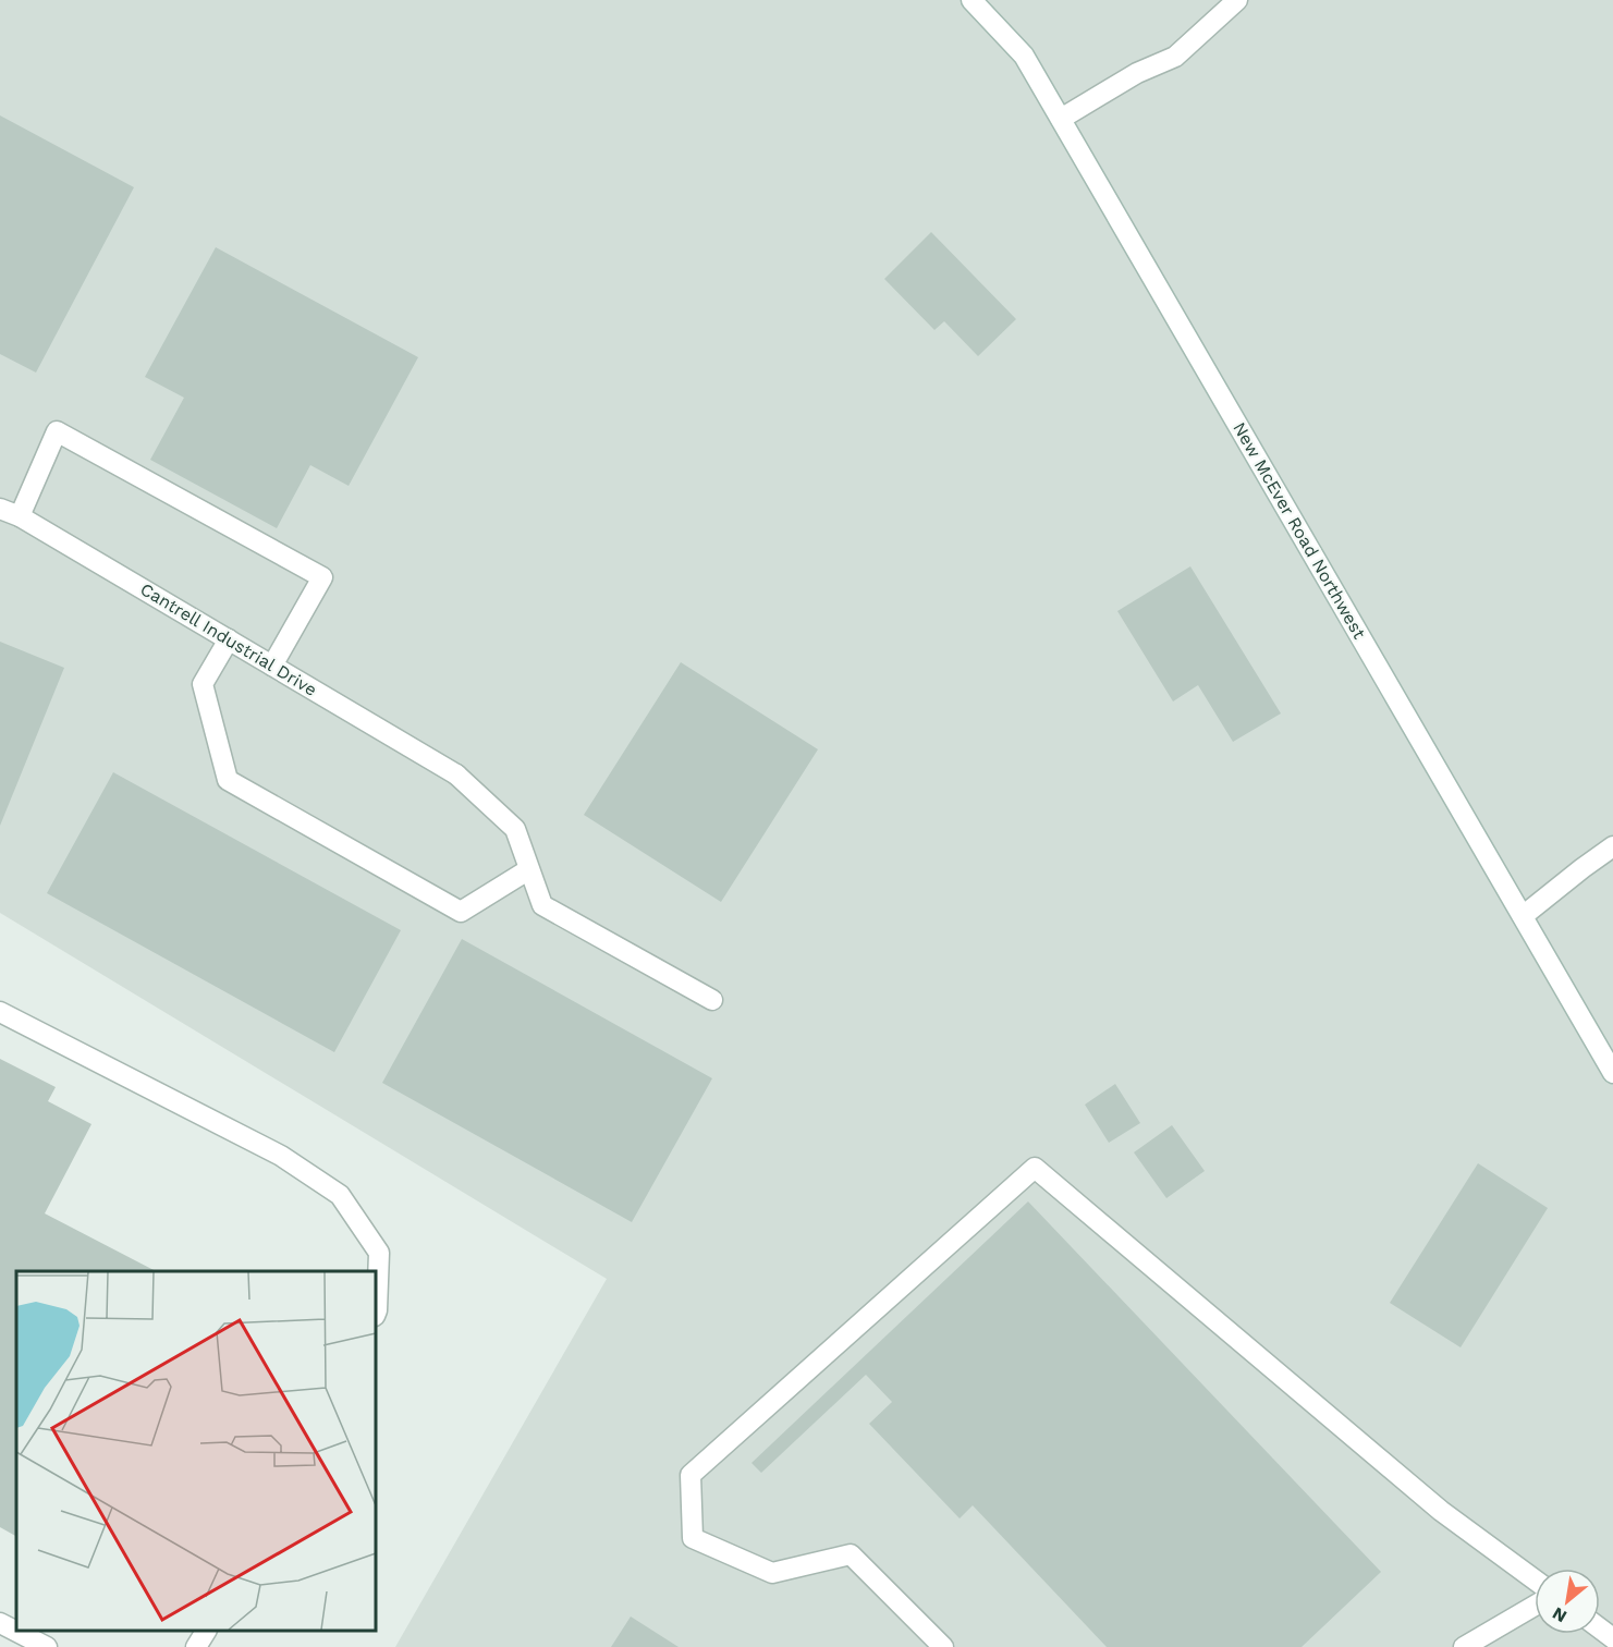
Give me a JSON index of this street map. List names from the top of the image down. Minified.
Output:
{"streets":{"street":["New McEver Road Northwest","Cantrell Industrial Drive"]},"north":"bottom left"}
